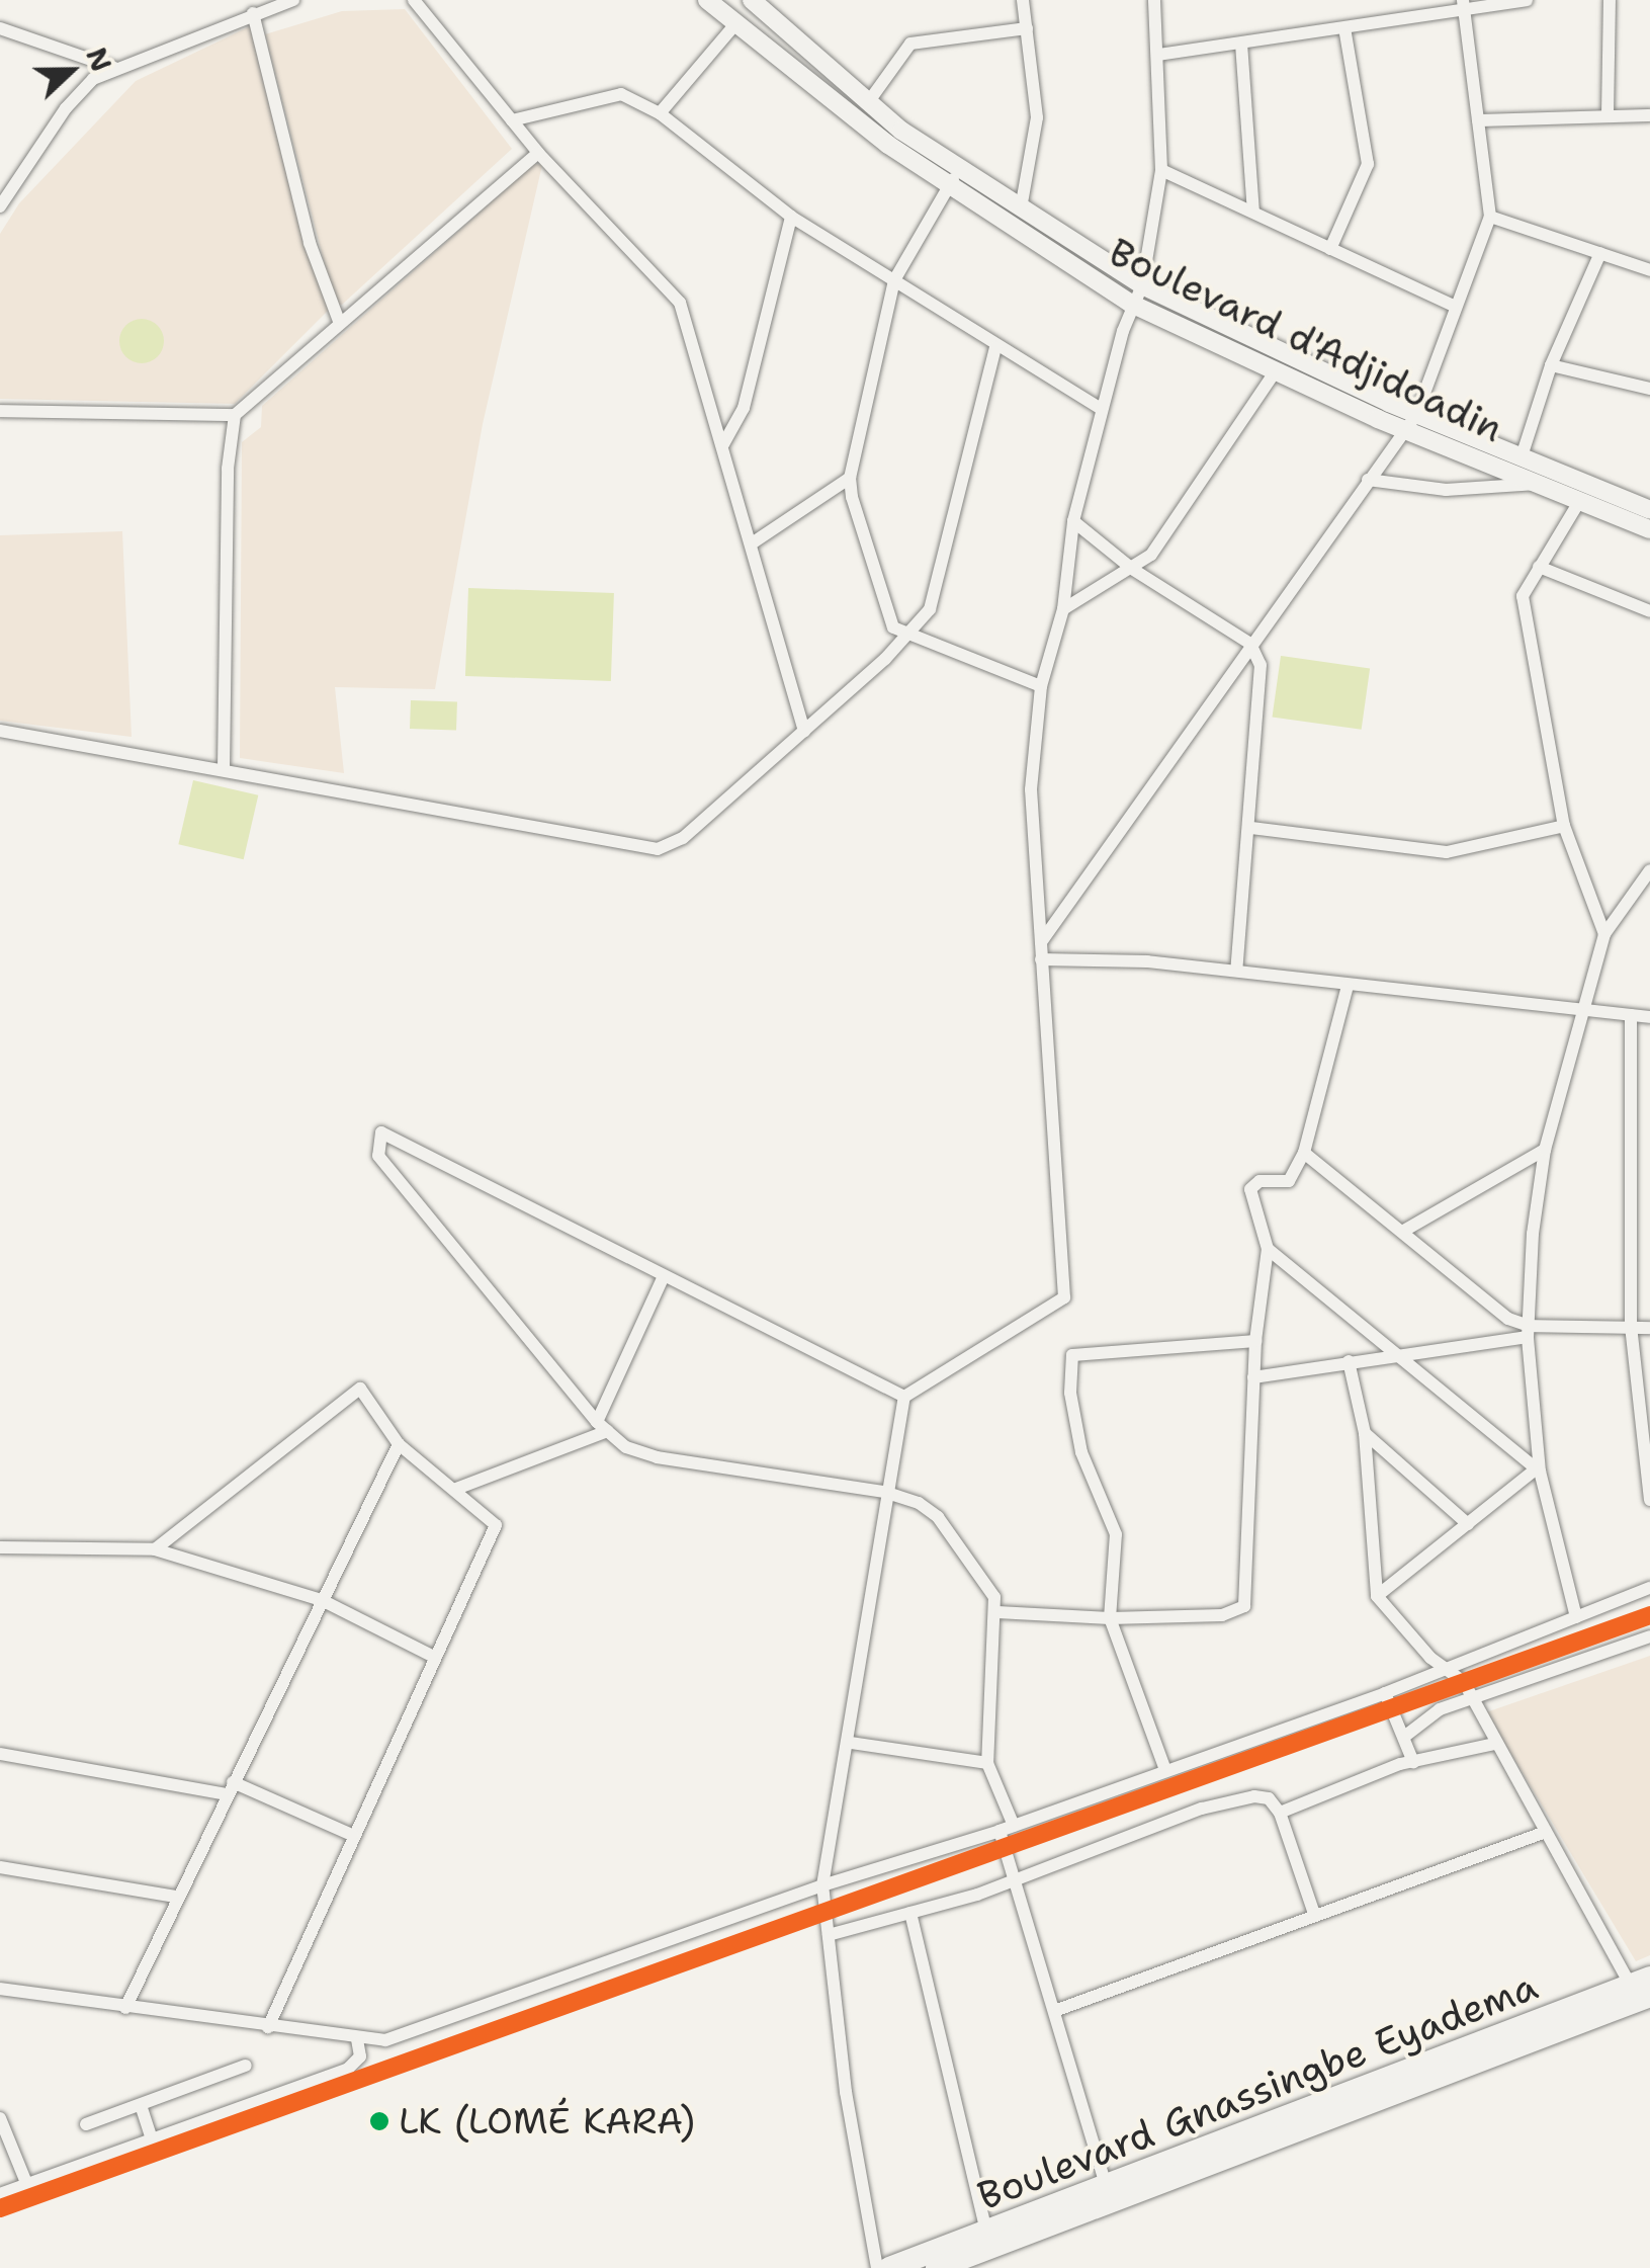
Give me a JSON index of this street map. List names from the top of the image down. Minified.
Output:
{"streets":{"highway":["Boulevard Gnassingbe Eyadema"],"main road":["Boulevard d'Adjidoadin"]},"places":["LK (LOMÉ KARA)"],"north":"right"}
